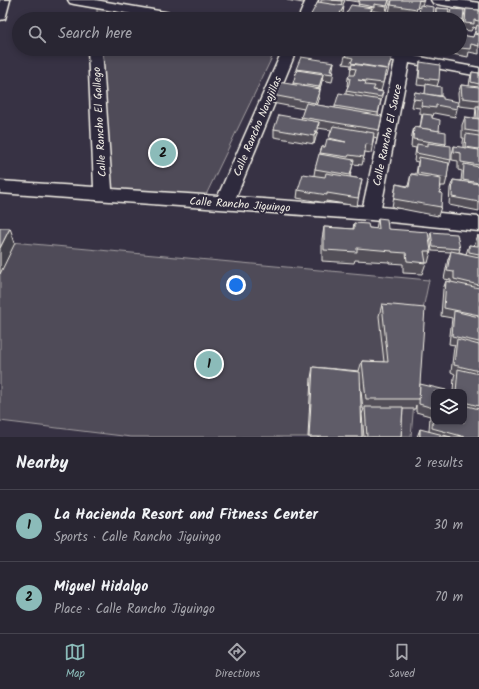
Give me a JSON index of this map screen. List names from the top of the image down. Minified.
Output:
{"streets":{"street":["Calle Rancho El Gallego","Calle Rancho Navajillas","Calle Rancho El Sauce","Calle Rancho Jiguingo"]},"crossings":[["Calle Rancho El Gallego","Calle Rancho Jiguingo"],["Calle Rancho Navajillas","Calle Rancho Jiguingo"],["Calle Rancho El Sauce","Calle Rancho Jiguingo"]],"page":{"search":"Search here","pins":["2","1"],"heading":["Nearby","2 results"],"list":[{"mark":"1","name":"La Hacienda Resort and Fitness Center","note":"Sports · Calle Rancho Jiguingo","value":"30 m"},{"mark":"2","name":"Miguel Hidalgo","note":"Place · Calle Rancho Jiguingo","value":"70 m"}],"nav":["Map","Directions","Saved"]}}
